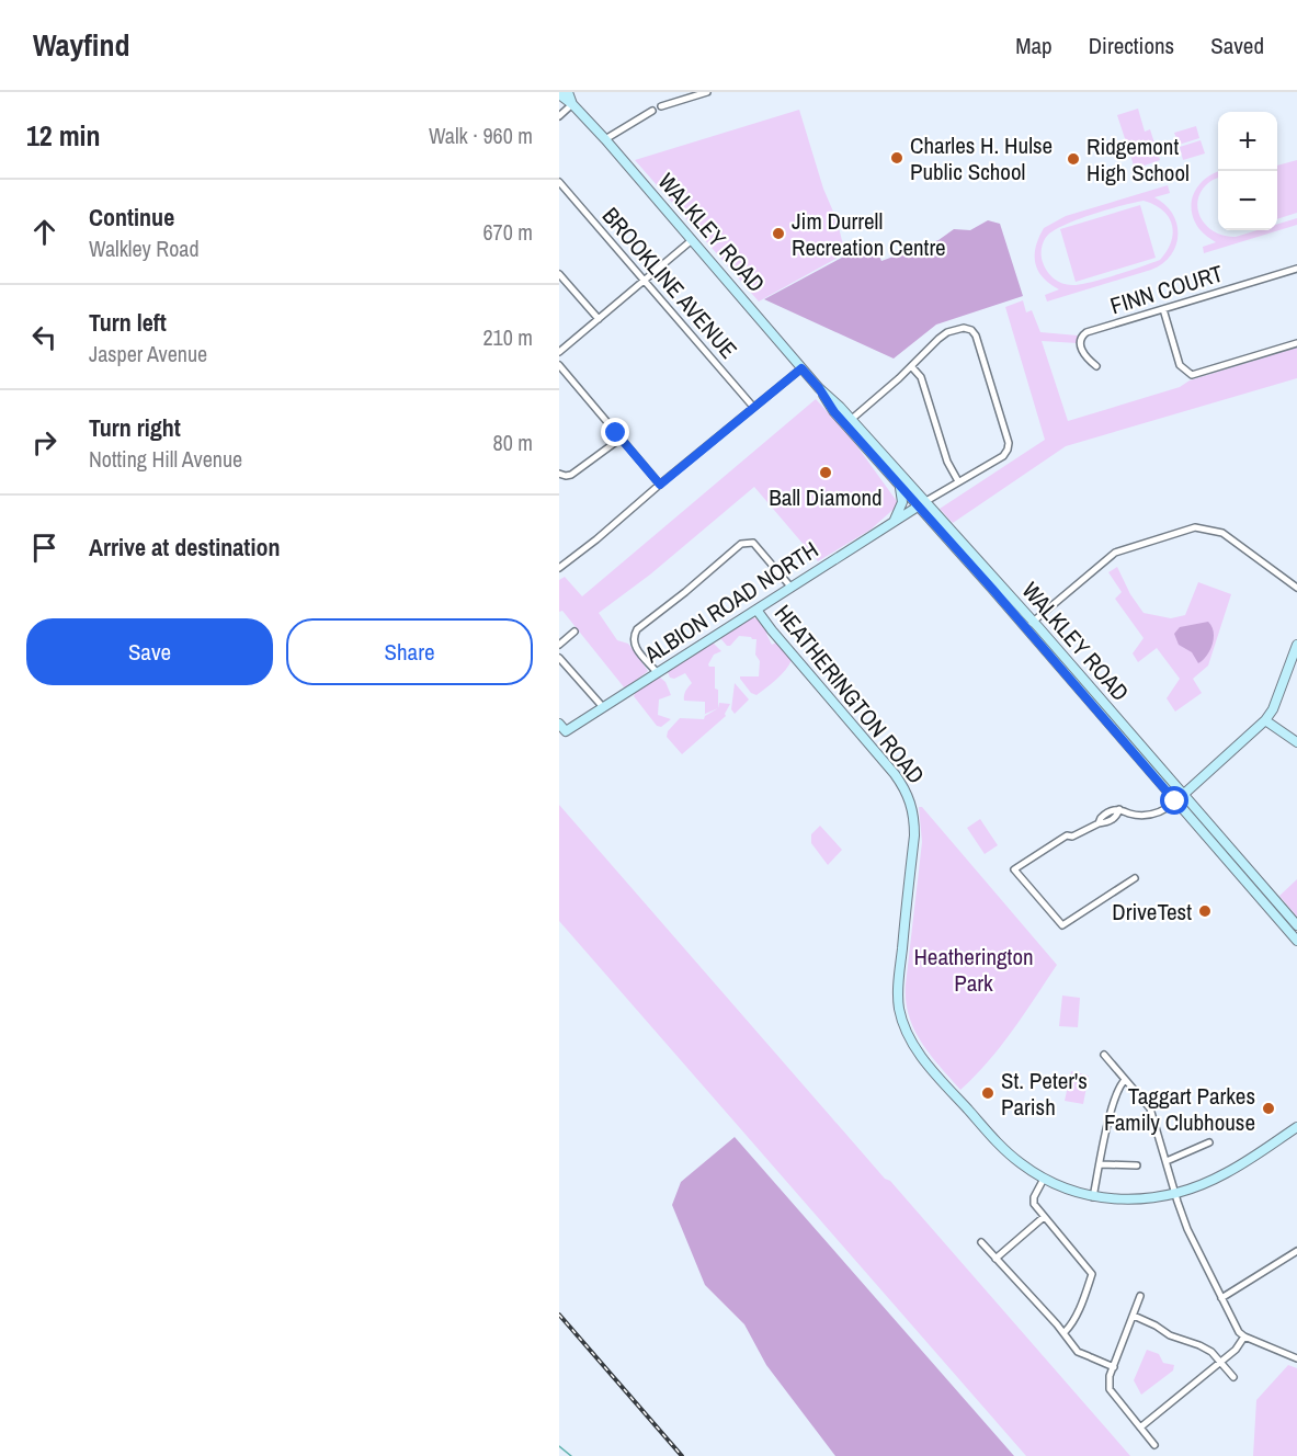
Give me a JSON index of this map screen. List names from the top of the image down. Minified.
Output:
{"streets":{"main road":["WALKLEY ROAD","ALBION ROAD NORTH","HEATHERINGTON ROAD"],"street":["BROOKLINE AVENUE","FINN COURT"]},"crossings":[["WALKLEY ROAD","ALBION ROAD NORTH"],["ALBION ROAD NORTH","HEATHERINGTON ROAD"]],"parks":["Heatherington Park"],"places":["Charles H. Hulse Public School","Ridgemont High School","Jim Durrell Recreation Centre","Ball Diamond","DriveTest","St. Peter's Parish","Taggart Parkes Family Clubhouse"],"page":{"header":"Wayfind","nav":["Map","Directions","Saved"],"heading":["12 min","Walk · 960 m"],"map_buttons":["+","−"],"list":[["Continue","Walkley Road","670 m"],["Turn left","Jasper Avenue","210 m"],["Turn right","Notting Hill Avenue","80 m"],"Arrive at destination"],"buttons":["Save","Share"]}}
